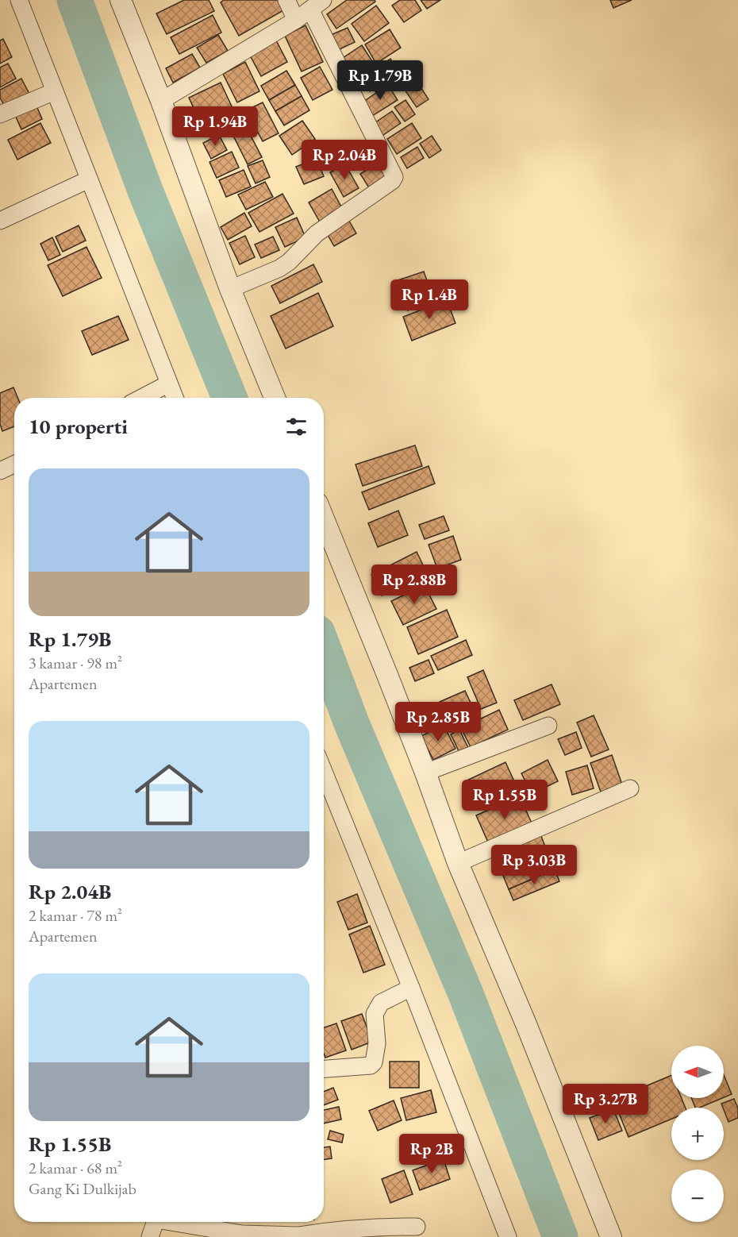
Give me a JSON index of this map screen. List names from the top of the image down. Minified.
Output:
{"north":"left","page":{"price":["Rp 1.79B","Rp 1.94B","Rp 2.04B","Rp 1.4B","Rp 2.88B","Rp 2.85B","Rp 1.55B","Rp 3.03B","Rp 3.27B","Rp 2B"],"heading":"10 properti","list":[{"name":"Rp 1.79B","note":"3 kamar · 98 m² · Apartemen"},{"name":"Rp 2.04B","note":"2 kamar · 78 m² · Apartemen"},{"name":"Rp 1.55B","note":"2 kamar · 68 m² · Gang Ki Dulkijab"}],"map_buttons":["+","−"]}}
